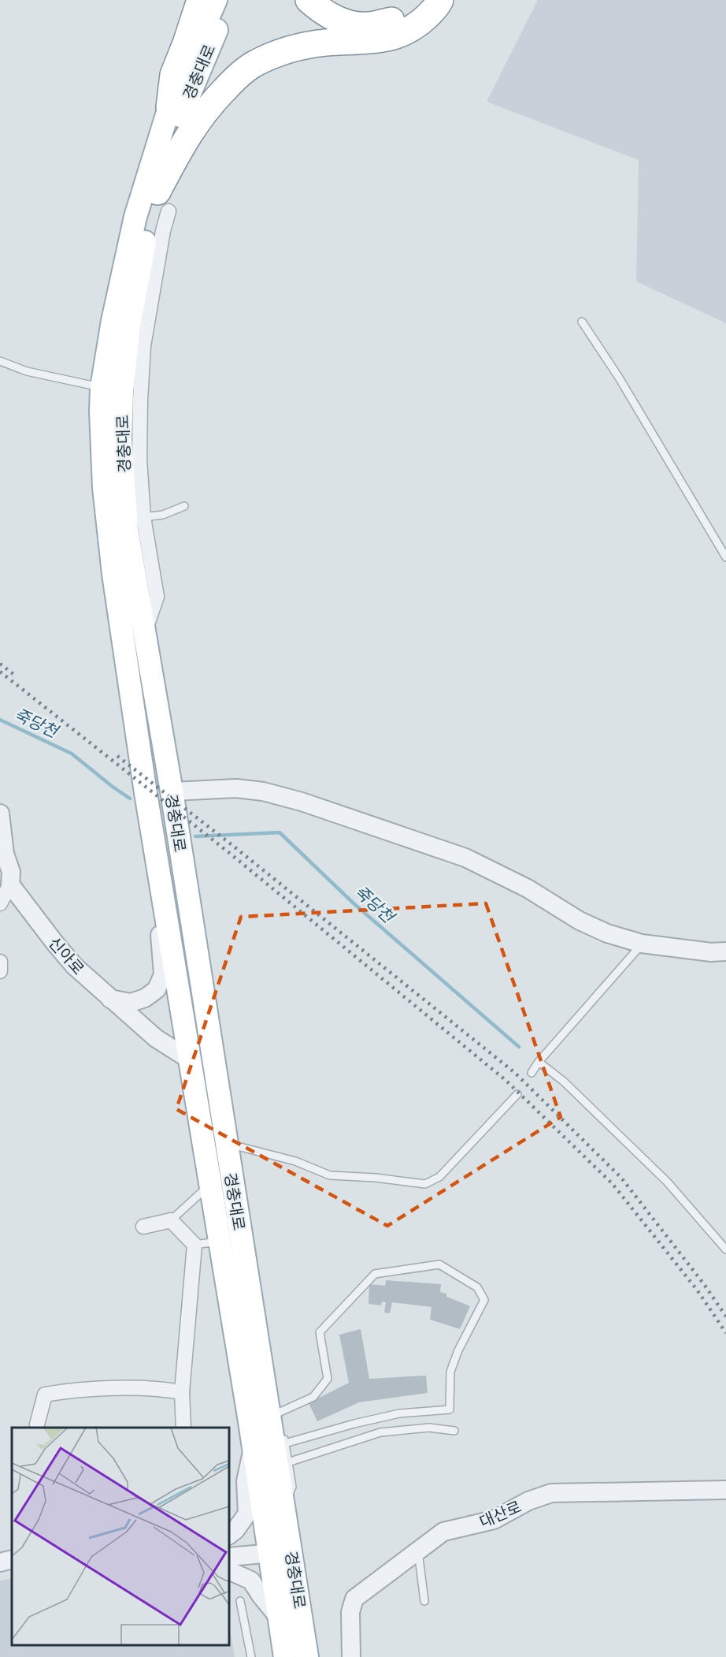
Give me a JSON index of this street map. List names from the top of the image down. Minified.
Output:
{"streets":{"main road":["경충대로"],"street":["신아로","대산로"]},"crossings":[["경충대로","신아로"]],"water":["죽당천"]}
